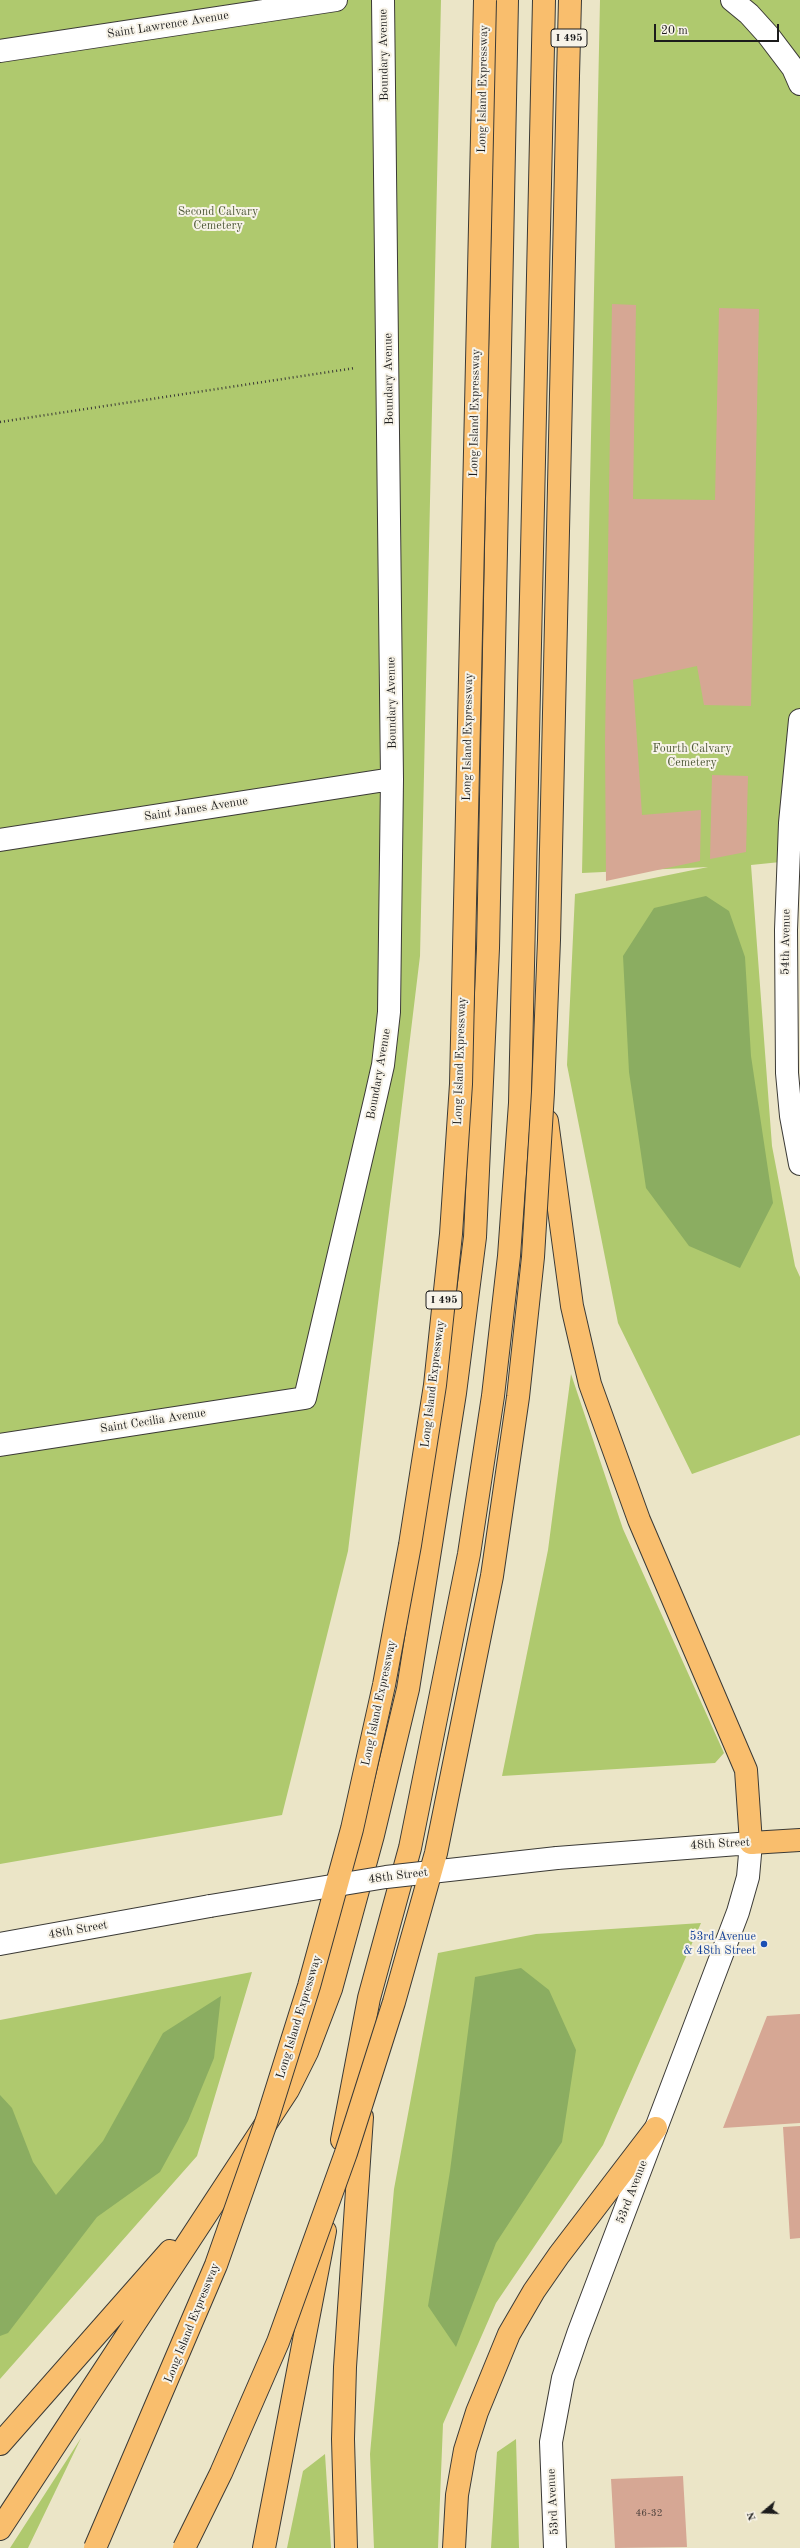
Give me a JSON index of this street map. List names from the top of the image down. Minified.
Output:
{"streets":{"main road":["I 495","Long Island Expressway","48th Street"],"street":["Saint Lawrence Avenue","Boundary Avenue","Saint James Avenue","54th Avenue","Saint Cecilia Avenue","53rd Avenue"]},"crossings":[["Boundary Avenue","Saint James Avenue"],["Boundary Avenue","Saint Cecilia Avenue"],["48th Street","53rd Avenue"]],"parks":["Second Calvary Cemetery","Fourth Calvary Cemetery"],"places":["53rd Avenue & 48th Street"],"house_numbers":["46-32"],"scale_bar":"20 m","north":"left"}
